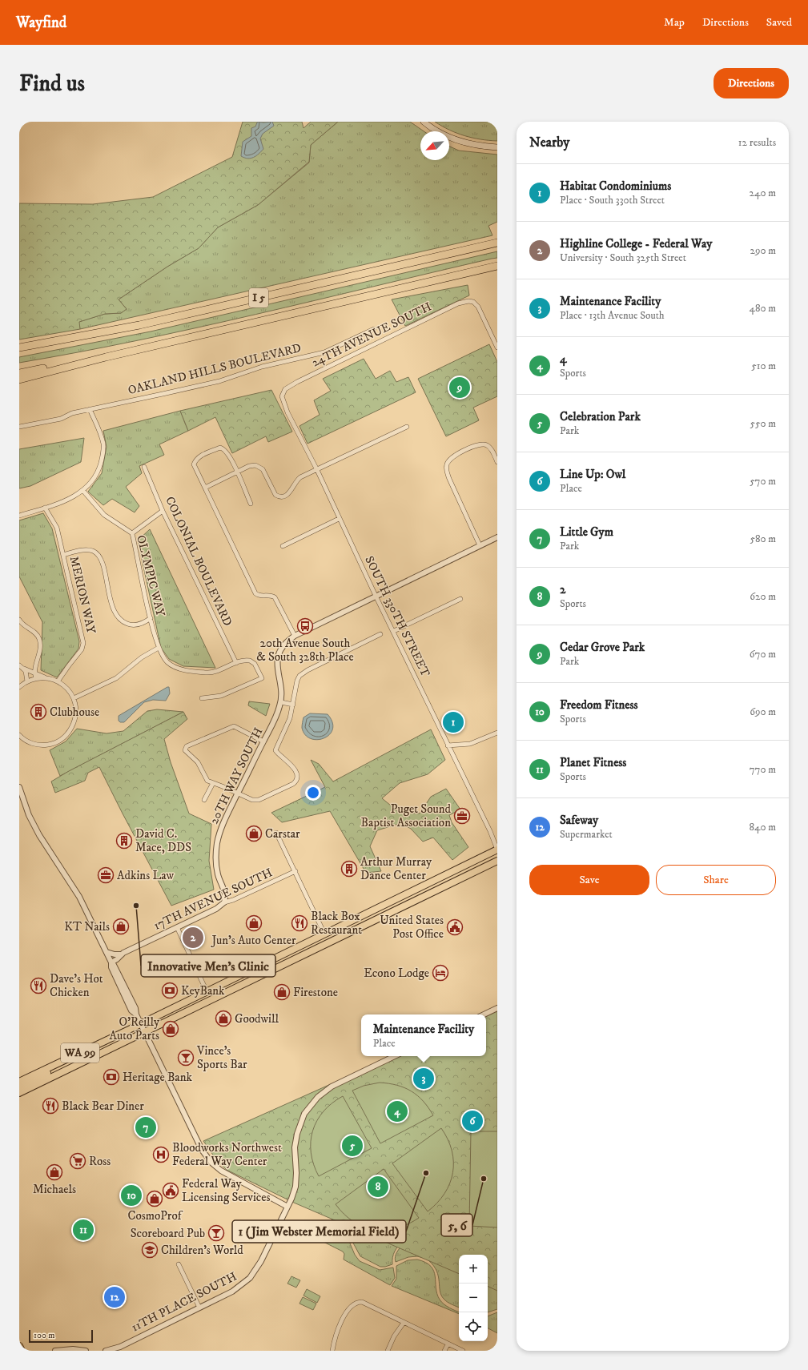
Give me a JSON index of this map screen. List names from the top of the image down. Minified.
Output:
{"streets":{"highway":["I 5"],"main road":["WA 99"],"street":["24TH AVENUE SOUTH","OAKLAND HILLS BOULEVARD","COLONIAL BOULEVARD","OLYMPIC WAY","MERION WAY","SOUTH 330TH STREET","20TH WAY SOUTH","17TH AVENUE SOUTH","11TH PLACE SOUTH"]},"crossings":[["24TH AVENUE SOUTH","SOUTH 330TH STREET"],["COLONIAL BOULEVARD","OLYMPIC WAY"],["SOUTH 330TH STREET","20TH WAY SOUTH"],["SOUTH 330TH STREET","WA 99"],["20TH WAY SOUTH","17TH AVENUE SOUTH"]],"places":{"bus stop":["20th Avenue South & South 328th Place"],"building":["Clubhouse","David C. Mace, DDS","Arthur Murray Dance Center"],"office":["Puget Sound Baptist Association","Adkins Law"],"shop":["Carstar","Jun's Auto Center","KT Nails","Firestone","Goodwill","O'Reilly Auto Parts","Michaels","CosmoProf"],"other":["Innovative Men's Clinic","1 (Jim Webster Memorial Field)","5, 6"],"restaurant":["Black Box Restaurant","Dave's Hot Chicken","Black Bear Diner"],"public building":["United States Post Office","Federal Way Licensing Services"],"hotel":["Econo Lodge"],"bank":["KeyBank","Heritage Bank"],"bar":["Vince's Sports Bar","Scoreboard Pub"],"hospital":["Bloodworks Northwest Federal Way Center"],"supermarket":["Ross"],"school or university":["Children's World"]},"scale_bar":"100 m","north":"bottom left","page":{"header":"Wayfind","nav":["Map","Directions","Saved"],"buttons":["Directions",["Save","Share"]],"title":"Find us","heading":["Nearby","12 results"],"list":[{"mark":"1","name":"Habitat Condominiums","note":"Place · South 330th Street","value":"240 m"},{"mark":"2","name":"Highline College - Federal Way","note":"University · South 325th Street","value":"290 m"},{"mark":"3","name":"Maintenance Facility","note":"Place · 13th Avenue South","value":"480 m"},{"mark":"4","name":"4","note":"Sports","value":"510 m"},{"mark":"5","name":"Celebration Park","note":"Park","value":"550 m"},{"mark":"6","name":"Line Up: Owl","note":"Place","value":"570 m"},{"mark":"7","name":"Little Gym","note":"Park","value":"580 m"},{"mark":"8","name":"2","note":"Sports","value":"620 m"},{"mark":"9","name":"Cedar Grove Park","note":"Park","value":"670 m"},{"mark":"10","name":"Freedom Fitness","note":"Sports","value":"690 m"},{"mark":"11","name":"Planet Fitness","note":"Sports","value":"770 m"},{"mark":"12","name":"Safeway","note":"Supermarket","value":"840 m"}],"pins":["9","1","2","3","4","6","7","5","8","10","11","12"],"popup":["Maintenance Facility","Place"],"map_buttons":["+","−"],"scale":"100 m"}}
